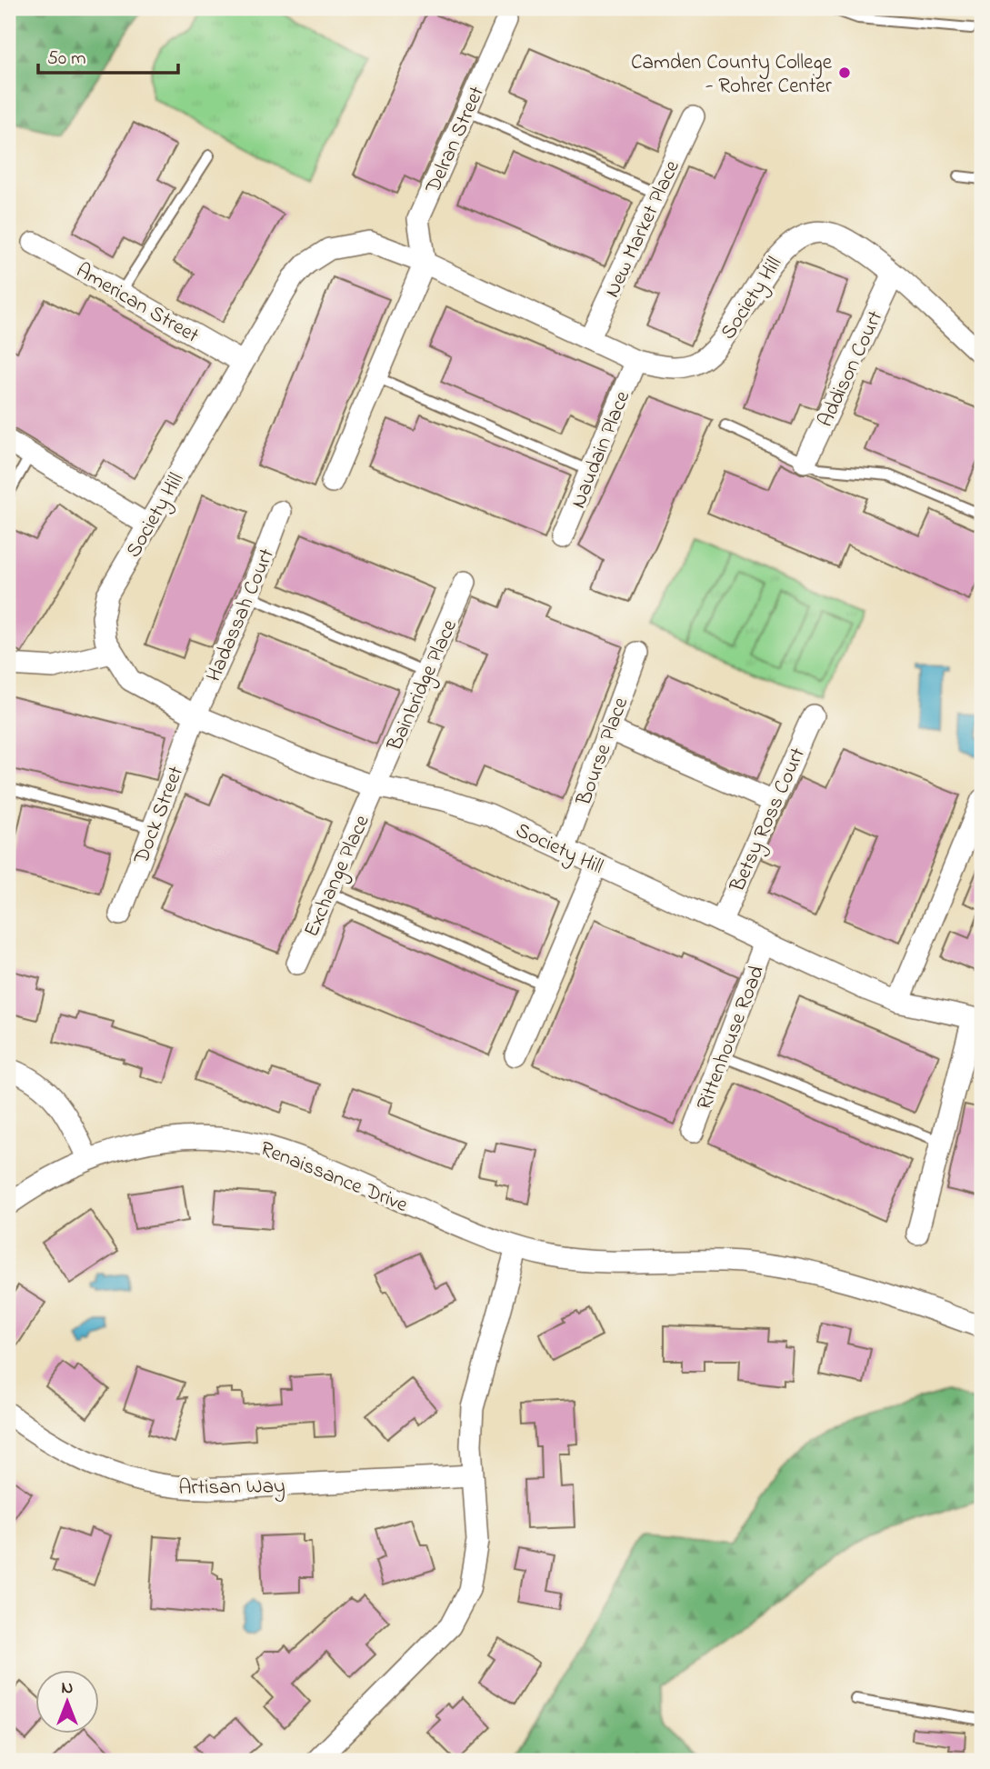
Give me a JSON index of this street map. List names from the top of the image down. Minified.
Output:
{"streets":{"street":["Delran Street","New Market Place","Society Hill","American Street","Addison Court","Naudain Place","Hadassah Court","Bainbridge Place","Bourse Place","Dock Street","Betsy Ross Court","Exchange Place","Rittenhouse Road","Renaissance Drive","Artisan Way"]},"crossings":[["Delran Street","Society Hill"],["New Market Place","Society Hill"],["Society Hill","American Street"],["Society Hill","Addison Court"],["Society Hill","Naudain Place"],["Society Hill","Hadassah Court"],["Society Hill","Bainbridge Place"],["Society Hill","Bourse Place"],["Society Hill","Dock Street"],["Society Hill","Betsy Ross Court"],["Society Hill","Exchange Place"],["Society Hill","Rittenhouse Road"],["Hadassah Court","Dock Street"],["Bainbridge Place","Exchange Place"]],"places":["Camden County College - Rohrer Center"],"scale_bar":"50 m","north":"top"}
